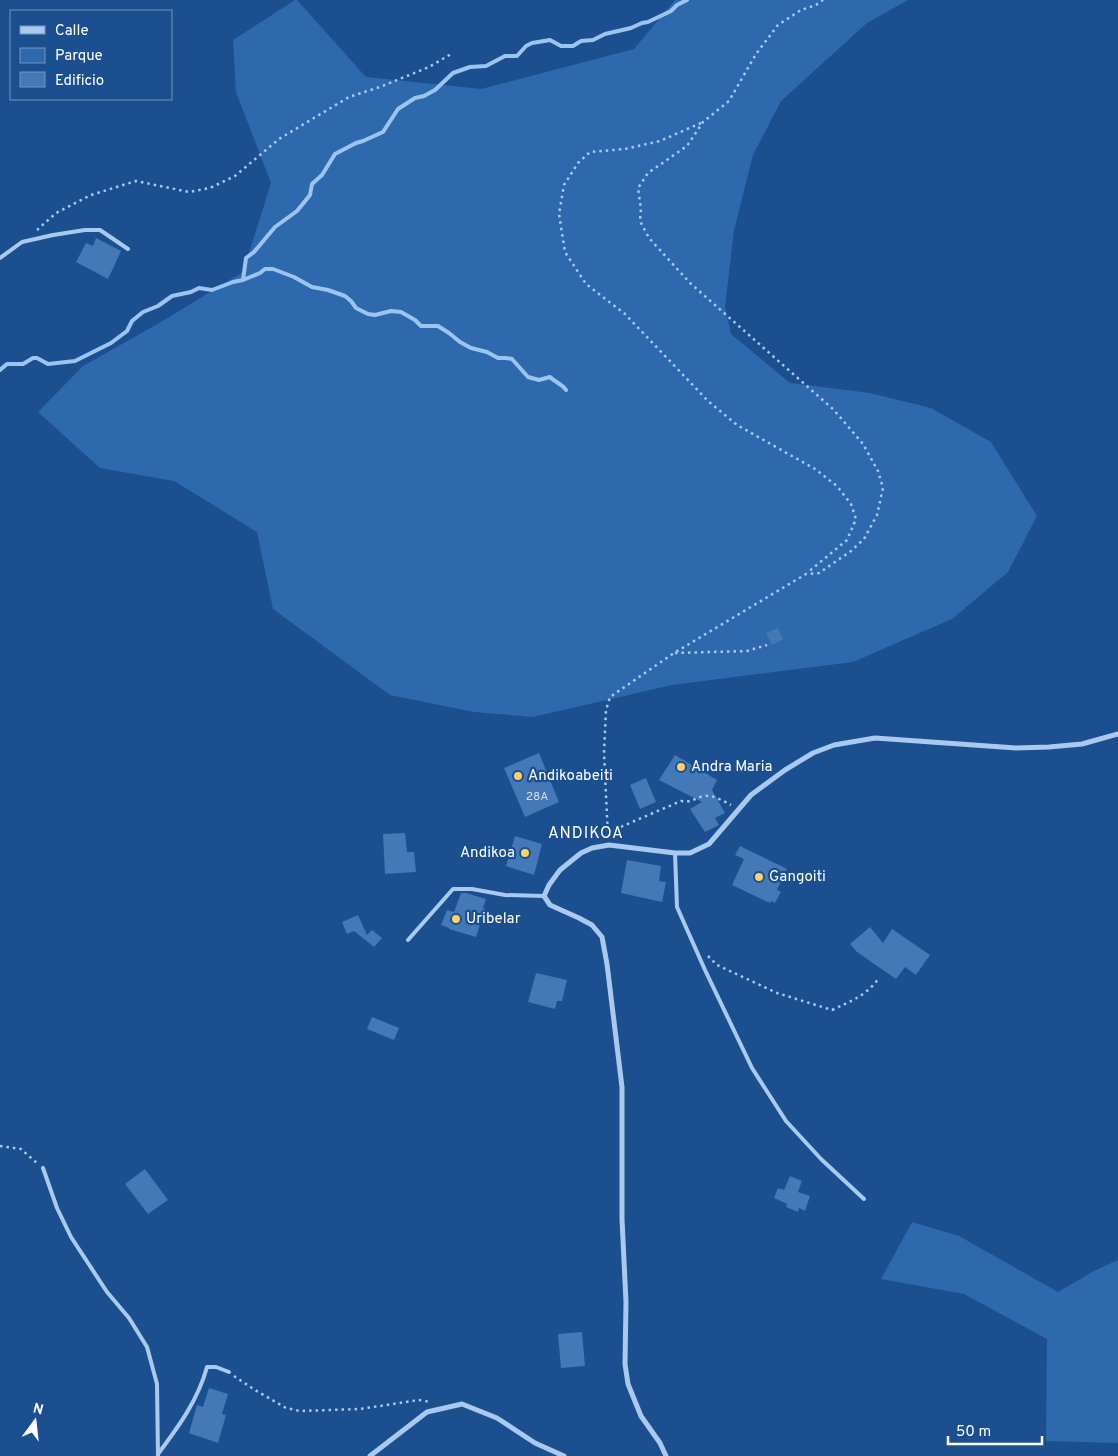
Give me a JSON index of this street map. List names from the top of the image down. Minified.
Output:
{"districts":["ANDIKOA"],"places":["Andra Maria","Andikoabeiti","Andikoa","Gangoiti","Uribelar"],"house_numbers":["28A"],"legend":["Calle","Parque","Edificio"],"scale_bar":"50 m","north":"top"}
